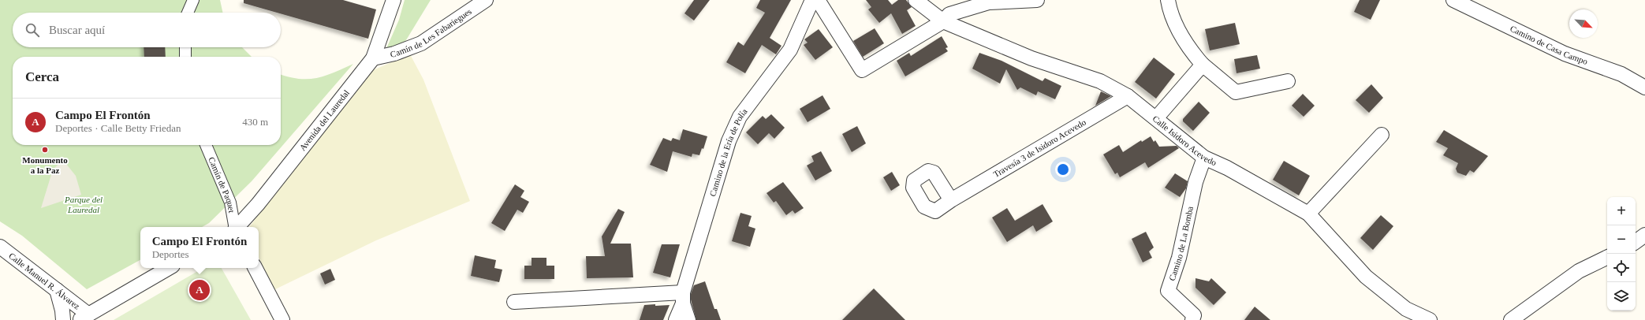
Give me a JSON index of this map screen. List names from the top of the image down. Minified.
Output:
{"streets":{"street":["Camín de Les Fabariegues","Camino de Casa Campo","Avenida del Lauredal","Calle Isidoro Acevedo","Travesía 3 de Isidoro Acevedo","Camino de la Ería de Polía","Camín de Paquet","Camino de La Bomba","Calle Manuel R. Álvarez"]},"crossings":[["Camín de Les Fabariegues","Avenida del Lauredal"],["Calle Isidoro Acevedo","Travesía 3 de Isidoro Acevedo"],["Calle Isidoro Acevedo","Camino de La Bomba"]],"parks":["Parque del Lauredal"],"places":["Monumento a la Paz"],"north":"bottom right","page":{"search":"Buscar aquí","heading":"Cerca","list":[{"mark":"A","name":"Campo El Frontón","note":"Deportes · Calle Betty Friedan","value":"430 m"}],"map_buttons":["+","−"],"popup":["Campo El Frontón","Deportes"],"pins":"A"}}
